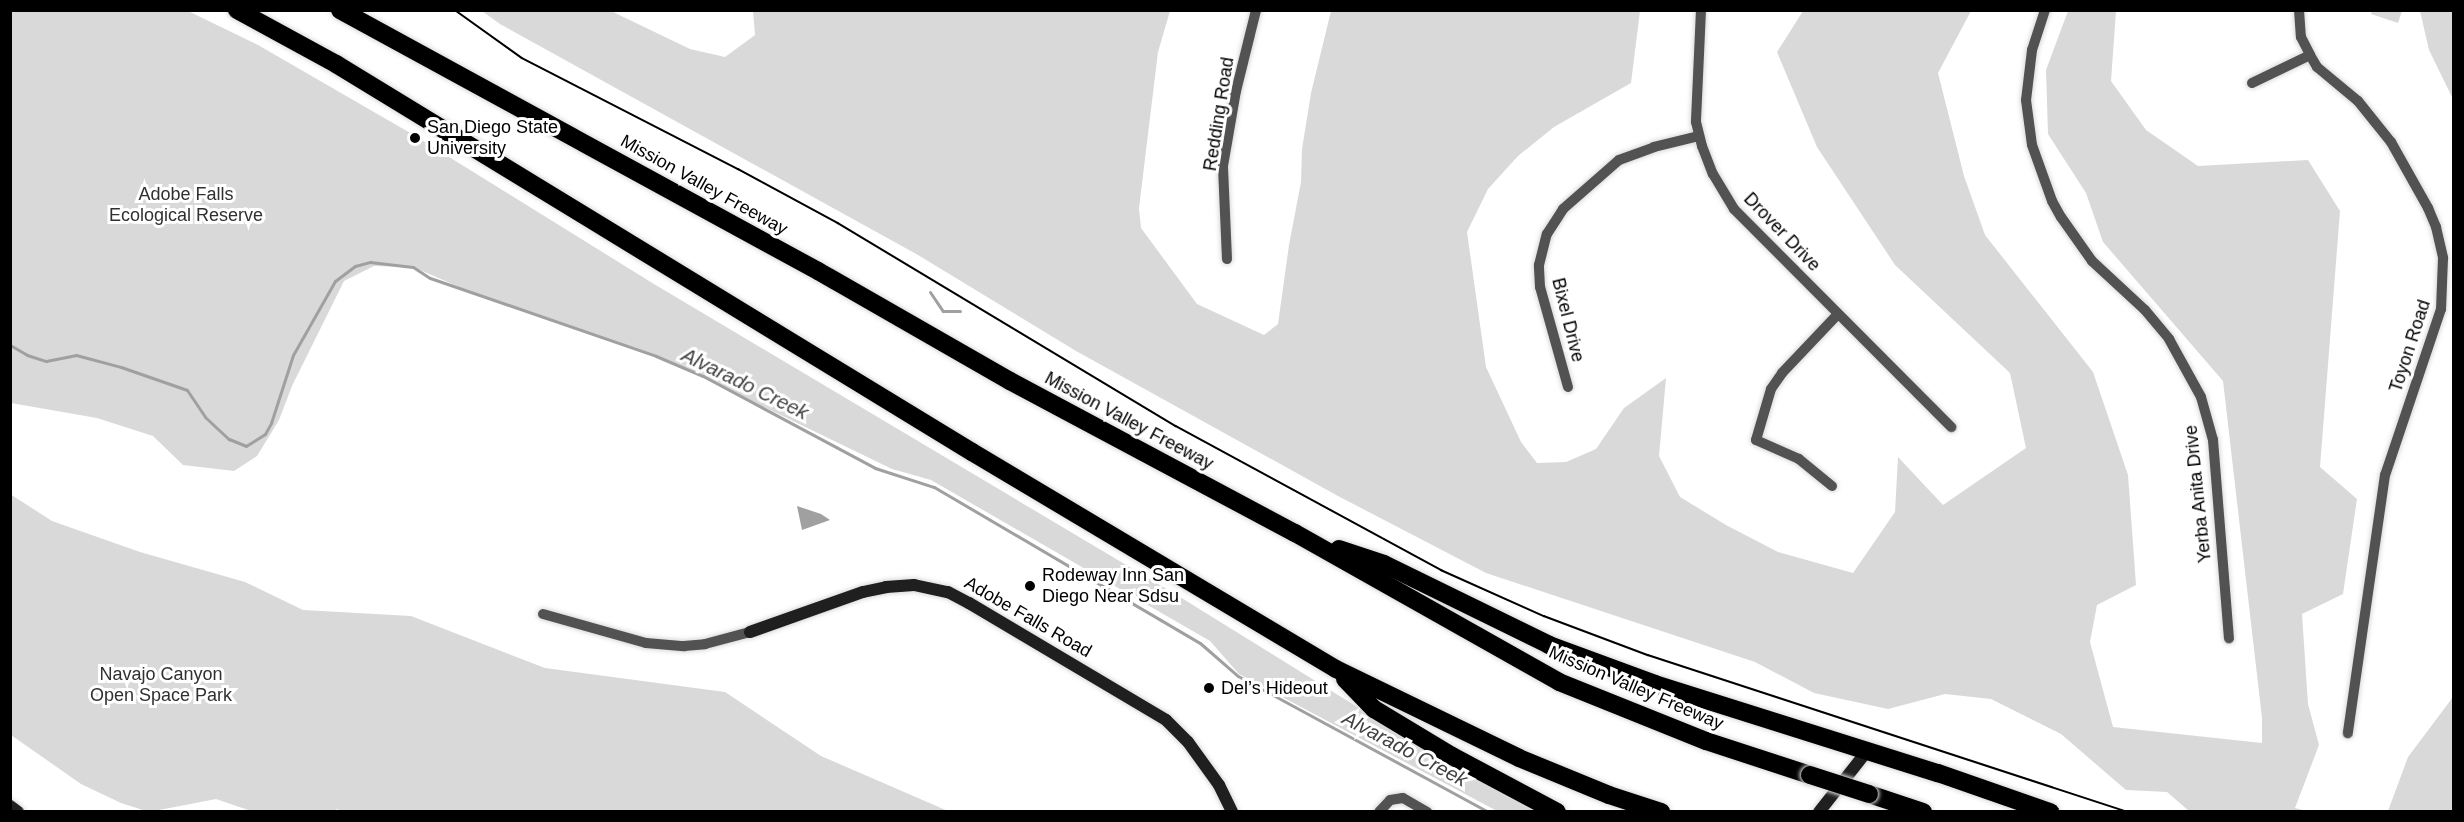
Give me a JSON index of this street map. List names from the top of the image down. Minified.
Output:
{"streets":{"highway":["Mission Valley Freeway"],"street":["Redding Road","Drover Drive","Bixel Drive","Toyon Road","Yerba Anita Drive","Adobe Falls Road"]},"crossings":[["Drover Drive","Bixel Drive"]],"water":["Alvarado Creek"],"parks":["Adobe Falls Ecological Reserve","Navajo Canyon Open Space Park"],"places":["San Diego State University","Rodeway Inn San Diego Near Sdsu","Del’s Hideout"]}
